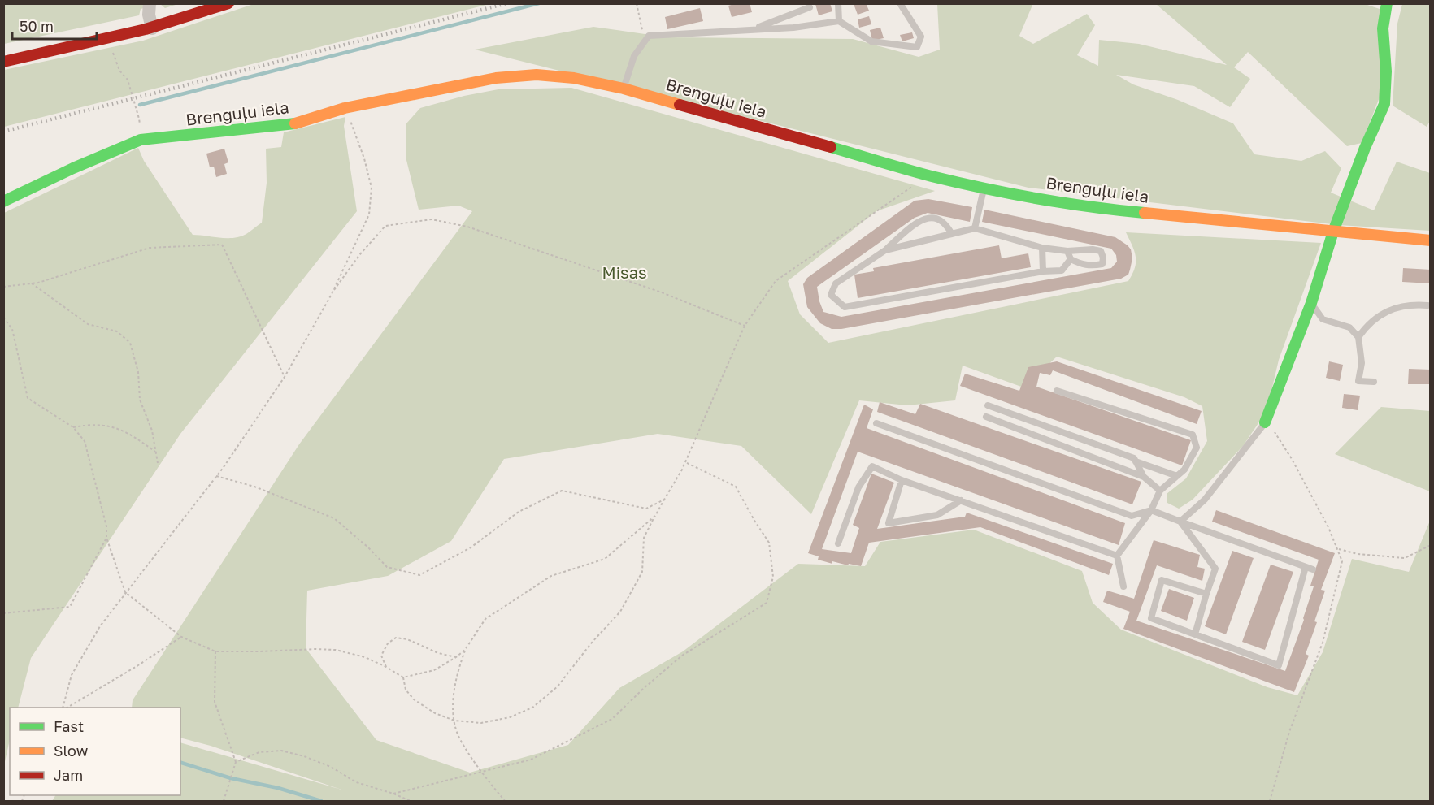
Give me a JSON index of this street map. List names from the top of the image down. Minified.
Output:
{"streets":{"street":["Brenguļu iela"]},"parks":["Misas"],"legend":["Fast","Slow","Jam"],"scale_bar":"50 m"}
